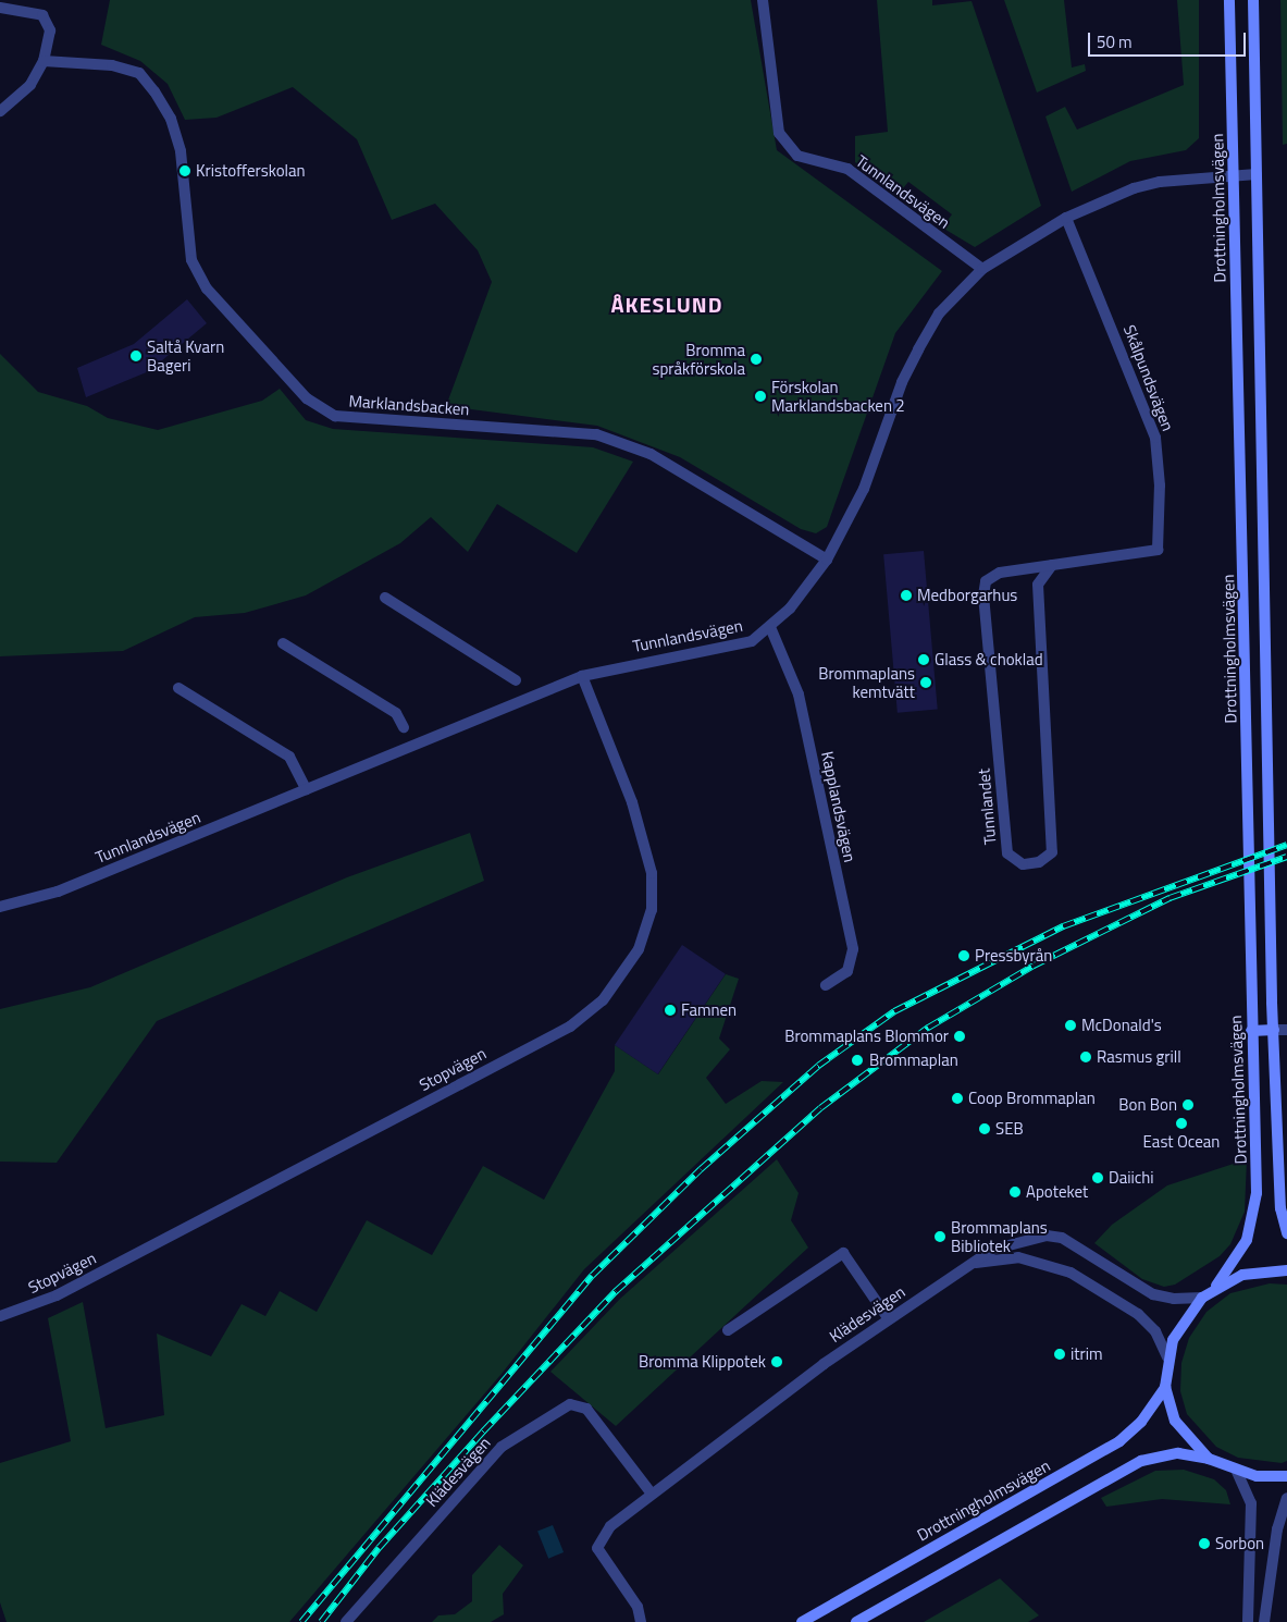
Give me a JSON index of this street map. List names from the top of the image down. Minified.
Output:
{"streets":{"main road":["Drottningholmsvägen"],"street":["Tunnlandsvägen","Skålpundsvägen","Marklandsbacken","Kapplandsvägen","Tunnlandet","Stopvägen","Klädesvägen"]},"crossings":[["Tunnlandsvägen","Drottningholmsvägen"],["Tunnlandsvägen","Skålpundsvägen"],["Tunnlandsvägen","Marklandsbacken"],["Tunnlandsvägen","Kapplandsvägen"],["Tunnlandsvägen","Stopvägen"],["Skålpundsvägen","Tunnlandet"]],"districts":["ÅKESLUND"],"places":["Kristofferskolan","Saltå Kvarn Bageri","Bromma språkförskola","Förskolan Marklandsbacken 2","Medborgarhus","Glass & choklad","Brommaplans kemtvätt","Pressbyrån","Famnen","McDonald's","Brommaplans Blommor","Rasmus grill","Brommaplan","Coop Brommaplan","Bon Bon","East Ocean","SEB","Daiichi","Apoteket","Brommaplans Bibliotek","itrim","Bromma Klippotek","Sorbon"],"scale_bar":"50 m"}
